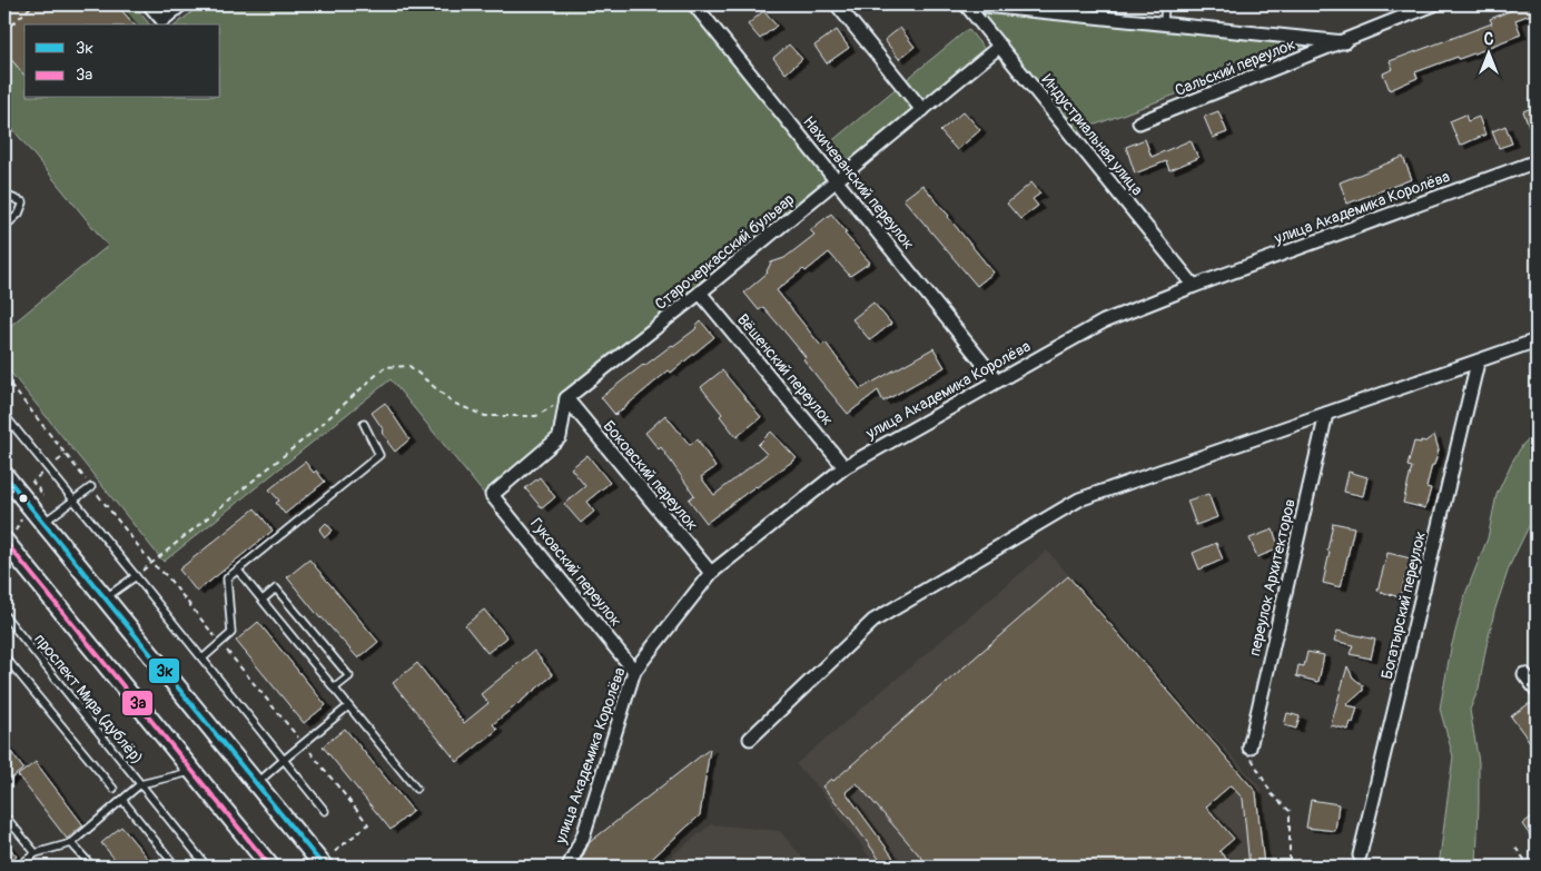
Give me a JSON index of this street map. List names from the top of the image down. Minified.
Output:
{"streets":{"street":["Сальский переулок","Индустриальная улица","Нахичеванский переулок","улица Академика Королёва","Старочеркасский бульвар","Вёшенский переулок","Боковский переулок","Гуковский переулок","переулок Архитекторов","Богатырский переулок"],"lane":["проспект Мира (дублёр)"]},"crossings":[["Индустриальная улица","улица Академика Королёва"],["Индустриальная улица","Старочеркасский бульвар"],["Нахичеванский переулок","улица Академика Королёва"],["Нахичеванский переулок","Старочеркасский бульвар"],["улица Академика Королёва","Вёшенский переулок"],["улица Академика Королёва","Боковский переулок"],["улица Академика Королёва","Гуковский переулок"],["Старочеркасский бульвар","Вёшенский переулок"],["Старочеркасский бульвар","Боковский переулок"],["Старочеркасский бульвар","Гуковский переулок"],["Боковский переулок","Гуковский переулок"]],"lines":["transit line 3к","transit line 3а"],"legend":["3к","3а"],"north":"top"}
